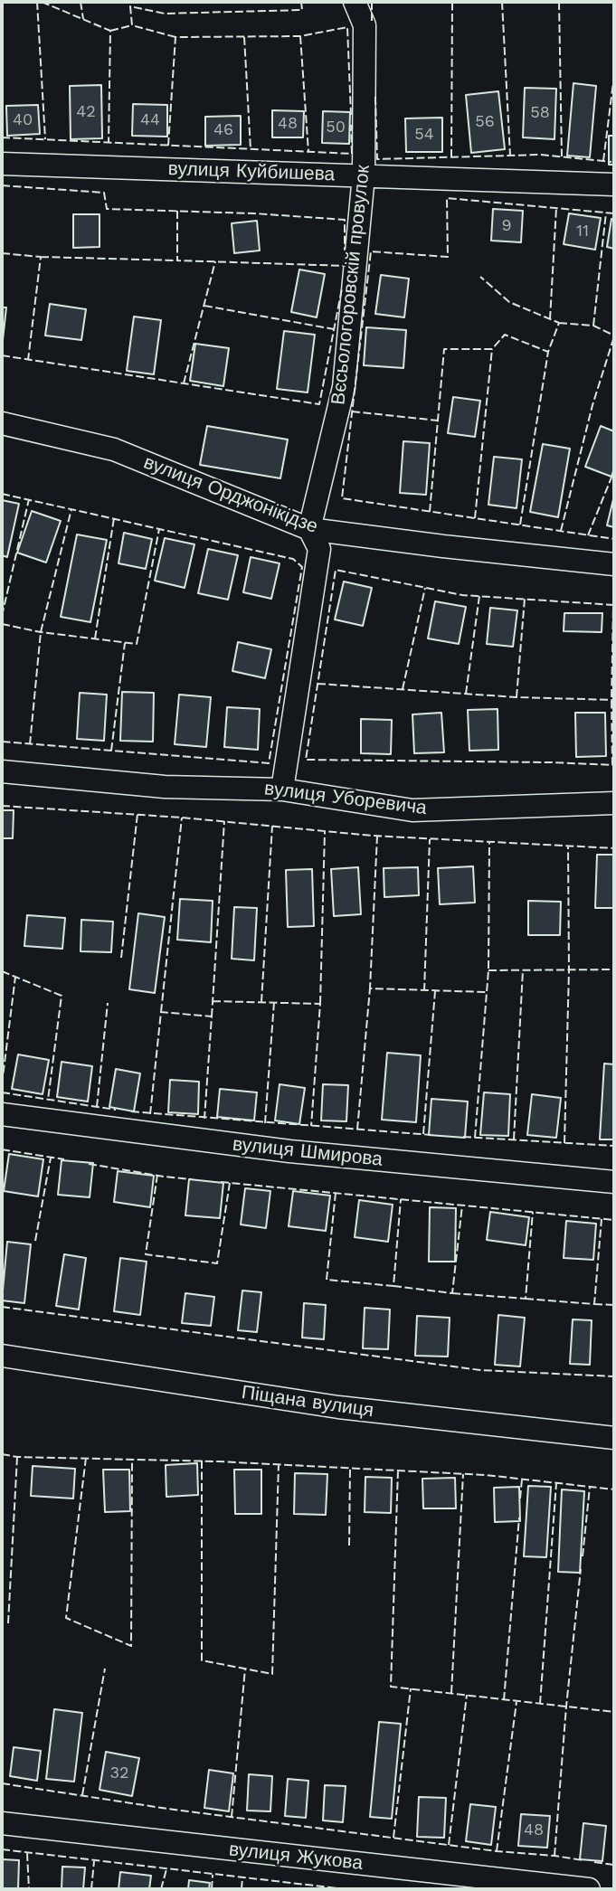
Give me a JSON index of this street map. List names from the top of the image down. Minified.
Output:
{"streets":{"street":["вулиця Куйбишева","Вєсьологоровскій провулок","вулиця Орджонікідзе","вулиця Уборевича","вулиця Шмирова","Піщана вулиця","вулиця Жукова"]},"crossings":[["вулиця Куйбишева","Вєсьологоровскій провулок"],["Вєсьологоровскій провулок","вулиця Орджонікідзе"],["Вєсьологоровскій провулок","вулиця Уборевича"]],"house_numbers":["42","58","40","44","56","48","50","46","54","9","11","32","48"]}
